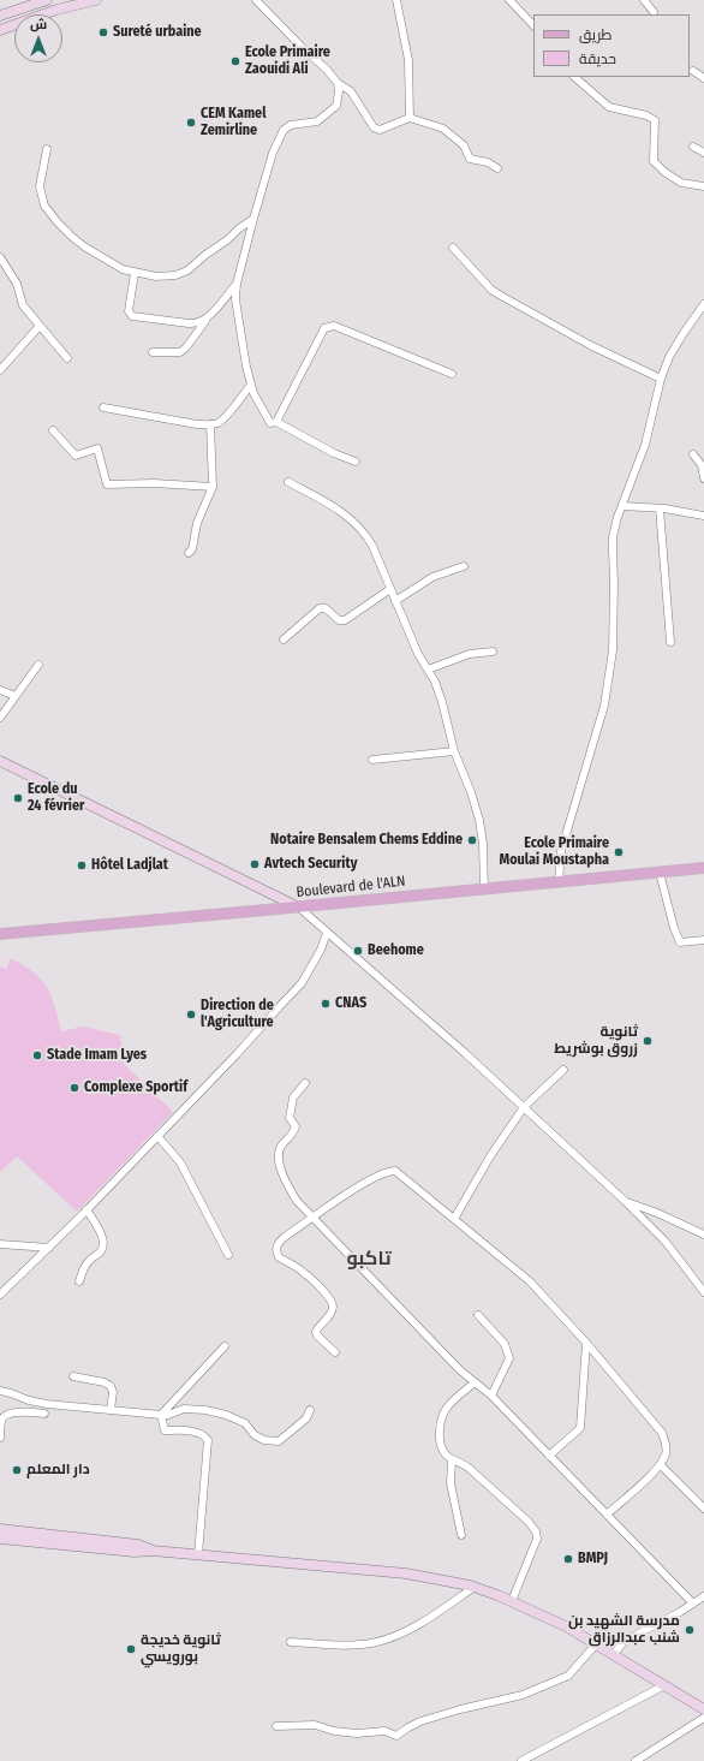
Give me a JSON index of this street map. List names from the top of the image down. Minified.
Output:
{"streets":{"main road":["Boulevard de l'ALN"]},"districts":["تاكبو"],"places":["Sureté urbaine","Ecole Primaire Zaouidi Ali","CEM Kamel Zemirline","Ecole du 24 février","Notaire Bensalem Chems Eddine","Ecole Primaire Moulai Moustapha","Avtech Security","Hôtel Ladjlat","Beehome","CNAS","Direction de l'Agriculture","ثانوية زروق بوشريط","Stade Imam Lyes","Complexe Sportif","دار المعلم","BMPJ","مدرسة الشهيد بن شنب عبدالرزاق","ثانوية خديجة بورويسي"],"legend":["طريق","حديقة"],"north":"top"}
